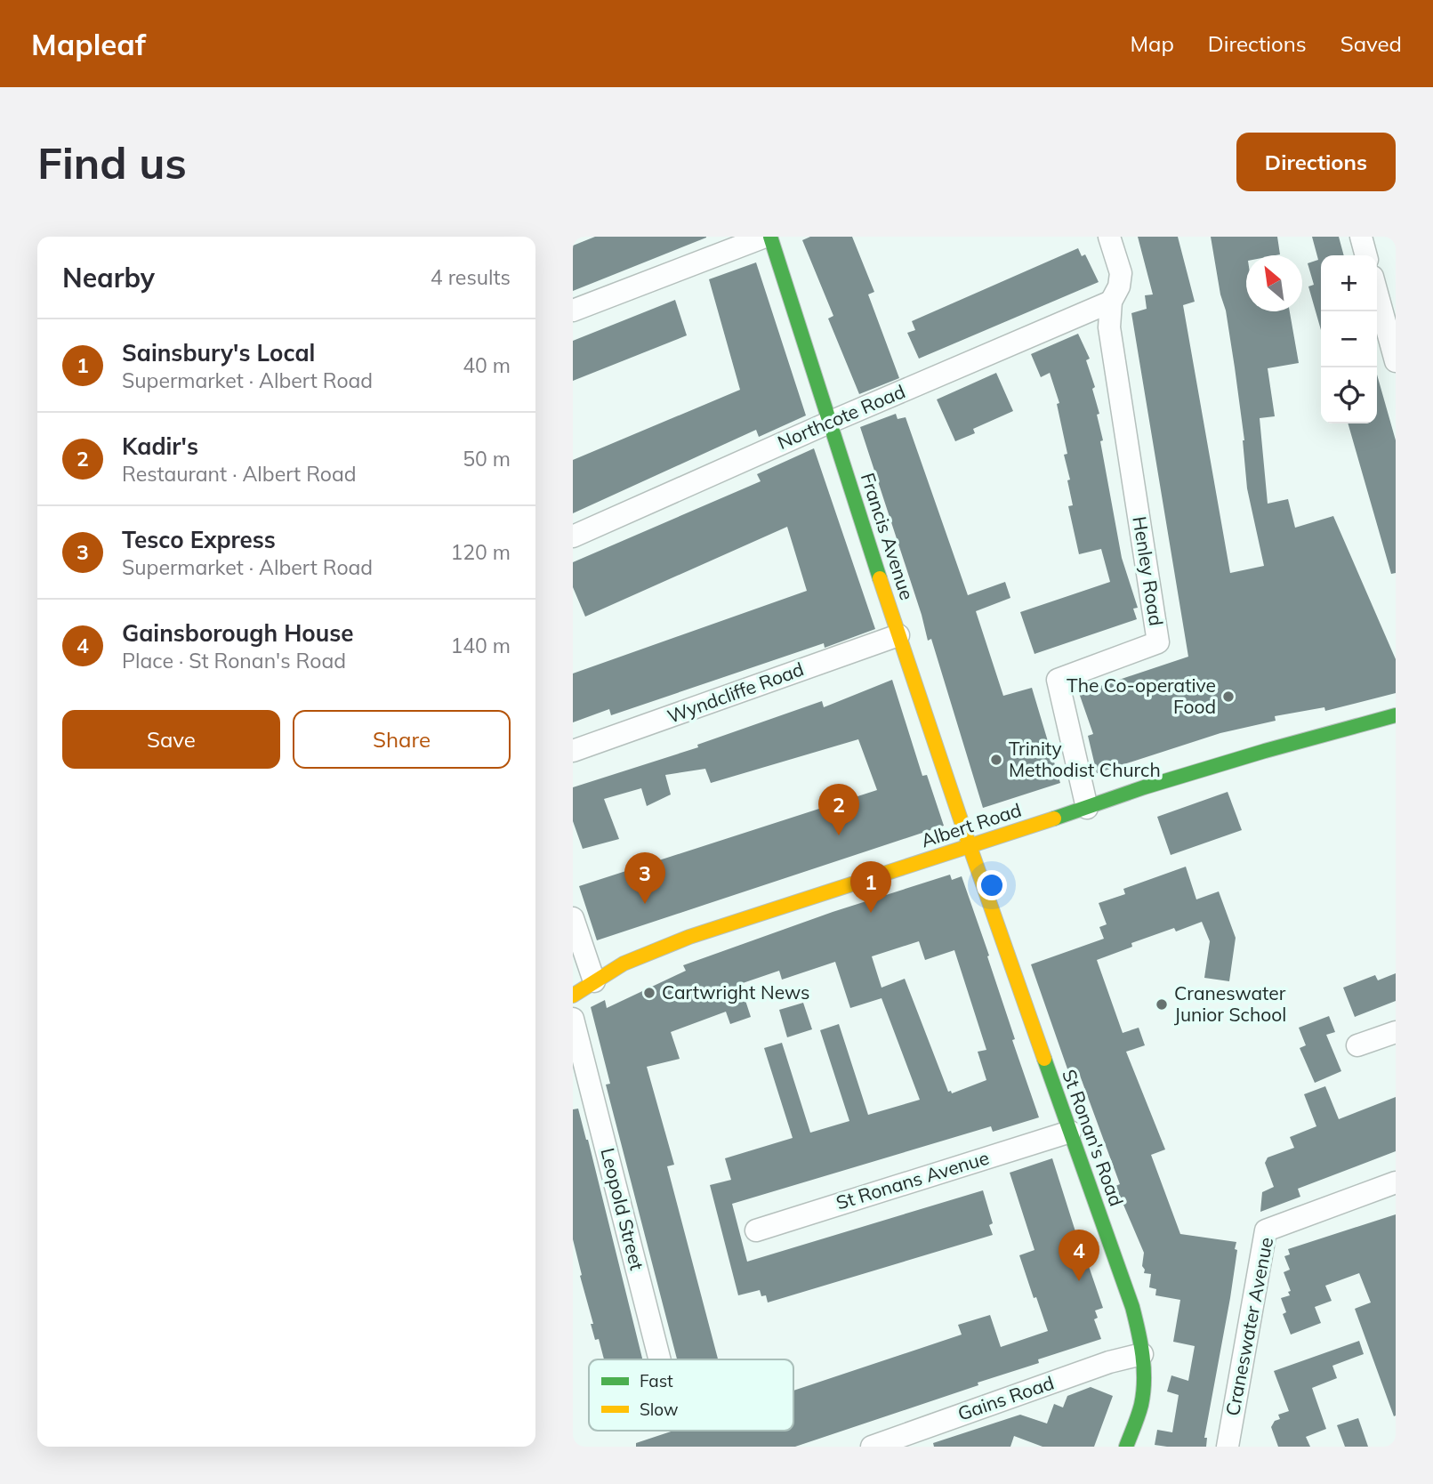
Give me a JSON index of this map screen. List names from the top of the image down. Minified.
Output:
{"streets":{"street":["Northcote Road","Francis Avenue","Henley Road","Wyndcliffe Road","Albert Road","St Ronan's Road","St Ronans Avenue","Leopold Street","Craneswater Avenue","Gains Road"]},"crossings":[["Northcote Road","Francis Avenue"],["Northcote Road","Henley Road"],["Francis Avenue","Wyndcliffe Road"],["Francis Avenue","Albert Road"],["Francis Avenue","St Ronan's Road"],["Henley Road","Albert Road"],["Albert Road","St Ronan's Road"],["St Ronan's Road","St Ronans Avenue"],["St Ronan's Road","Gains Road"]],"places":["The Co-operative Food","Trinity Methodist Church","Cartwright News","Craneswater Junior School"],"legend":["Fast","Slow"],"north":"top left","page":{"header":"Mapleaf","nav":["Map","Directions","Saved"],"buttons":["Directions",["Save","Share"]],"title":"Find us","heading":["Nearby","4 results"],"map_buttons":["+","−"],"list":[{"mark":"1","name":"Sainsbury's Local","note":"Supermarket · Albert Road","value":"40 m"},{"mark":"2","name":"Kadir's","note":"Restaurant · Albert Road","value":"50 m"},{"mark":"3","name":"Tesco Express","note":"Supermarket · Albert Road","value":"120 m"},{"mark":"4","name":"Gainsborough House","note":"Place · St Ronan's Road","value":"140 m"}],"pins":["2","3","1","4"]}}
